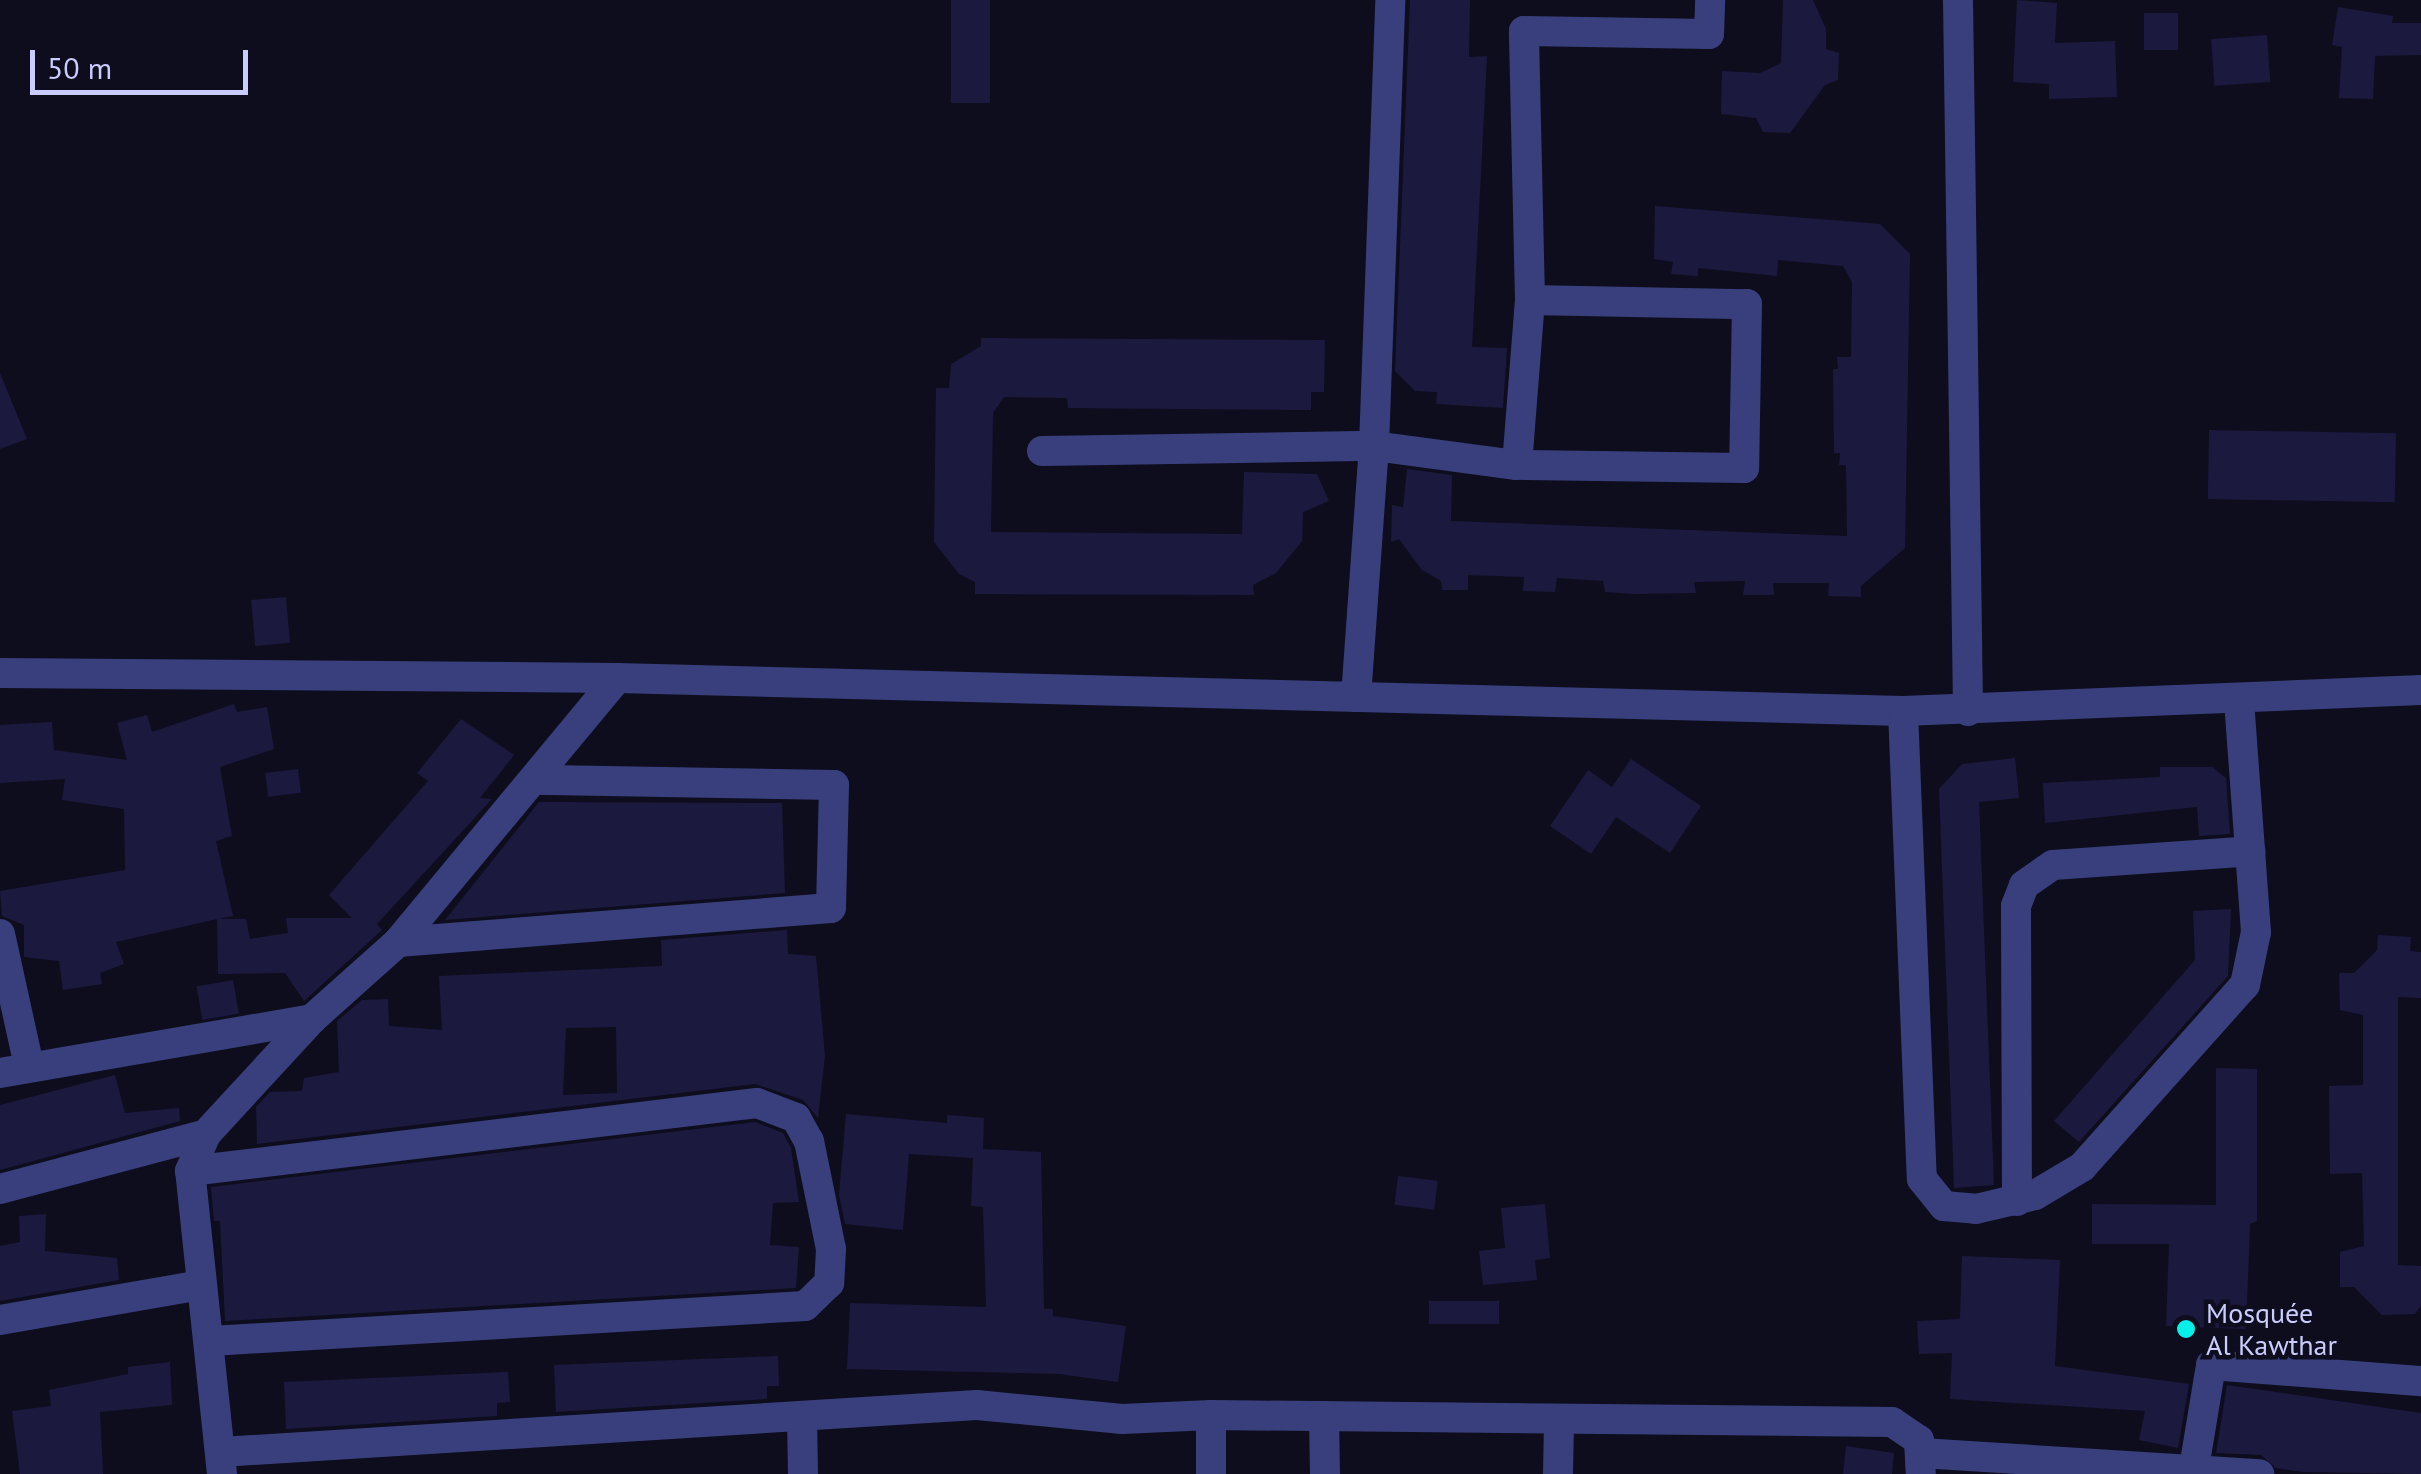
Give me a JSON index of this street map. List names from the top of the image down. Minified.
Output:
{"places":["Mosquée Al Kawthar"],"scale_bar":"50 m"}
